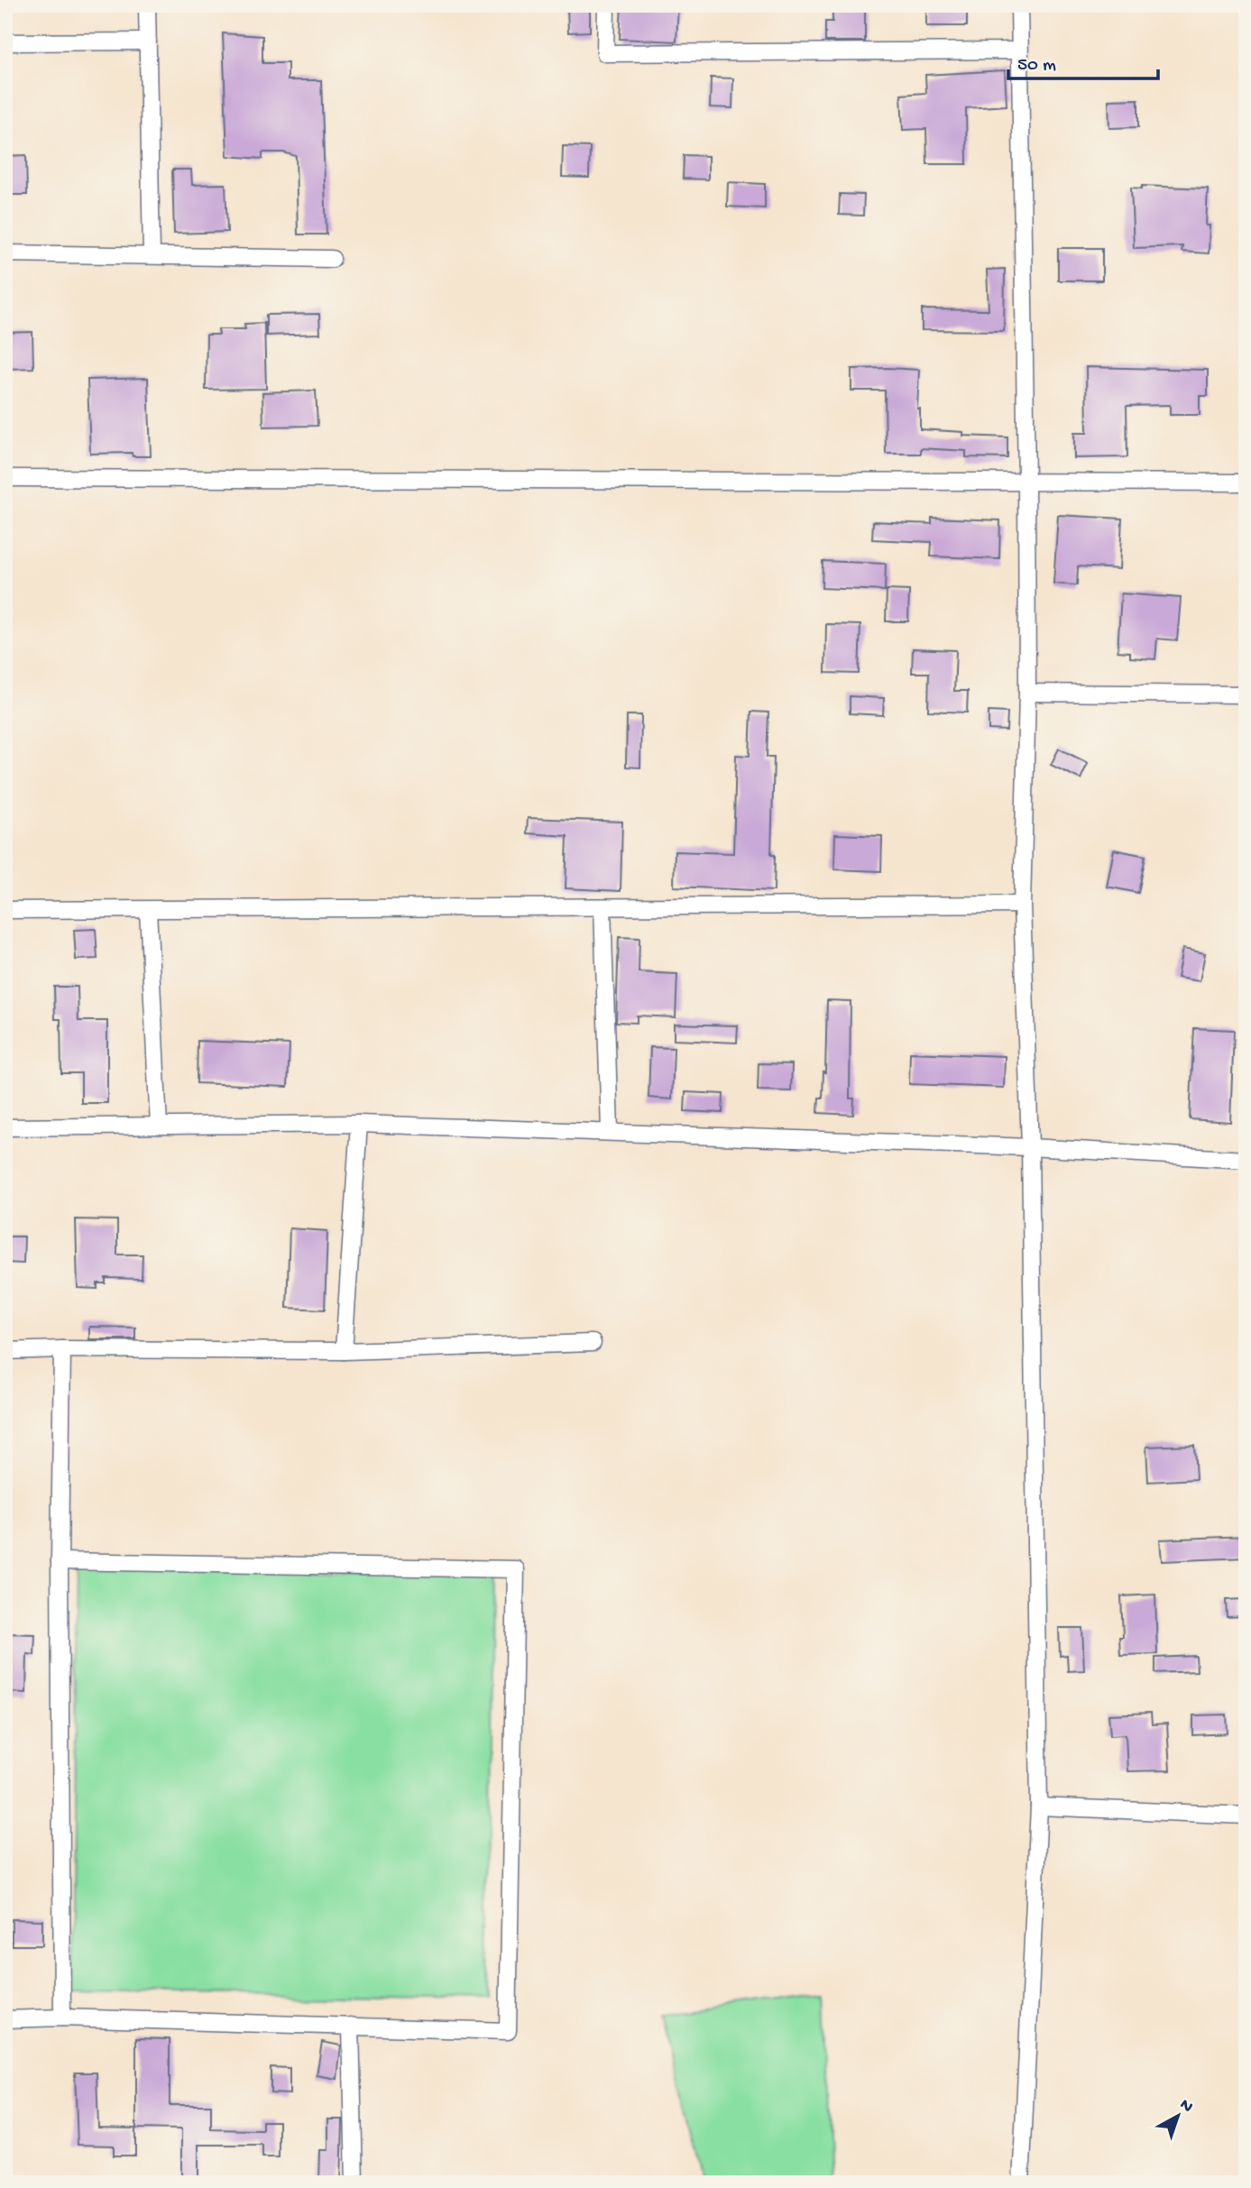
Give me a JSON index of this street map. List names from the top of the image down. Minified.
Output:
{"scale_bar":"50 m","north":"top right"}
